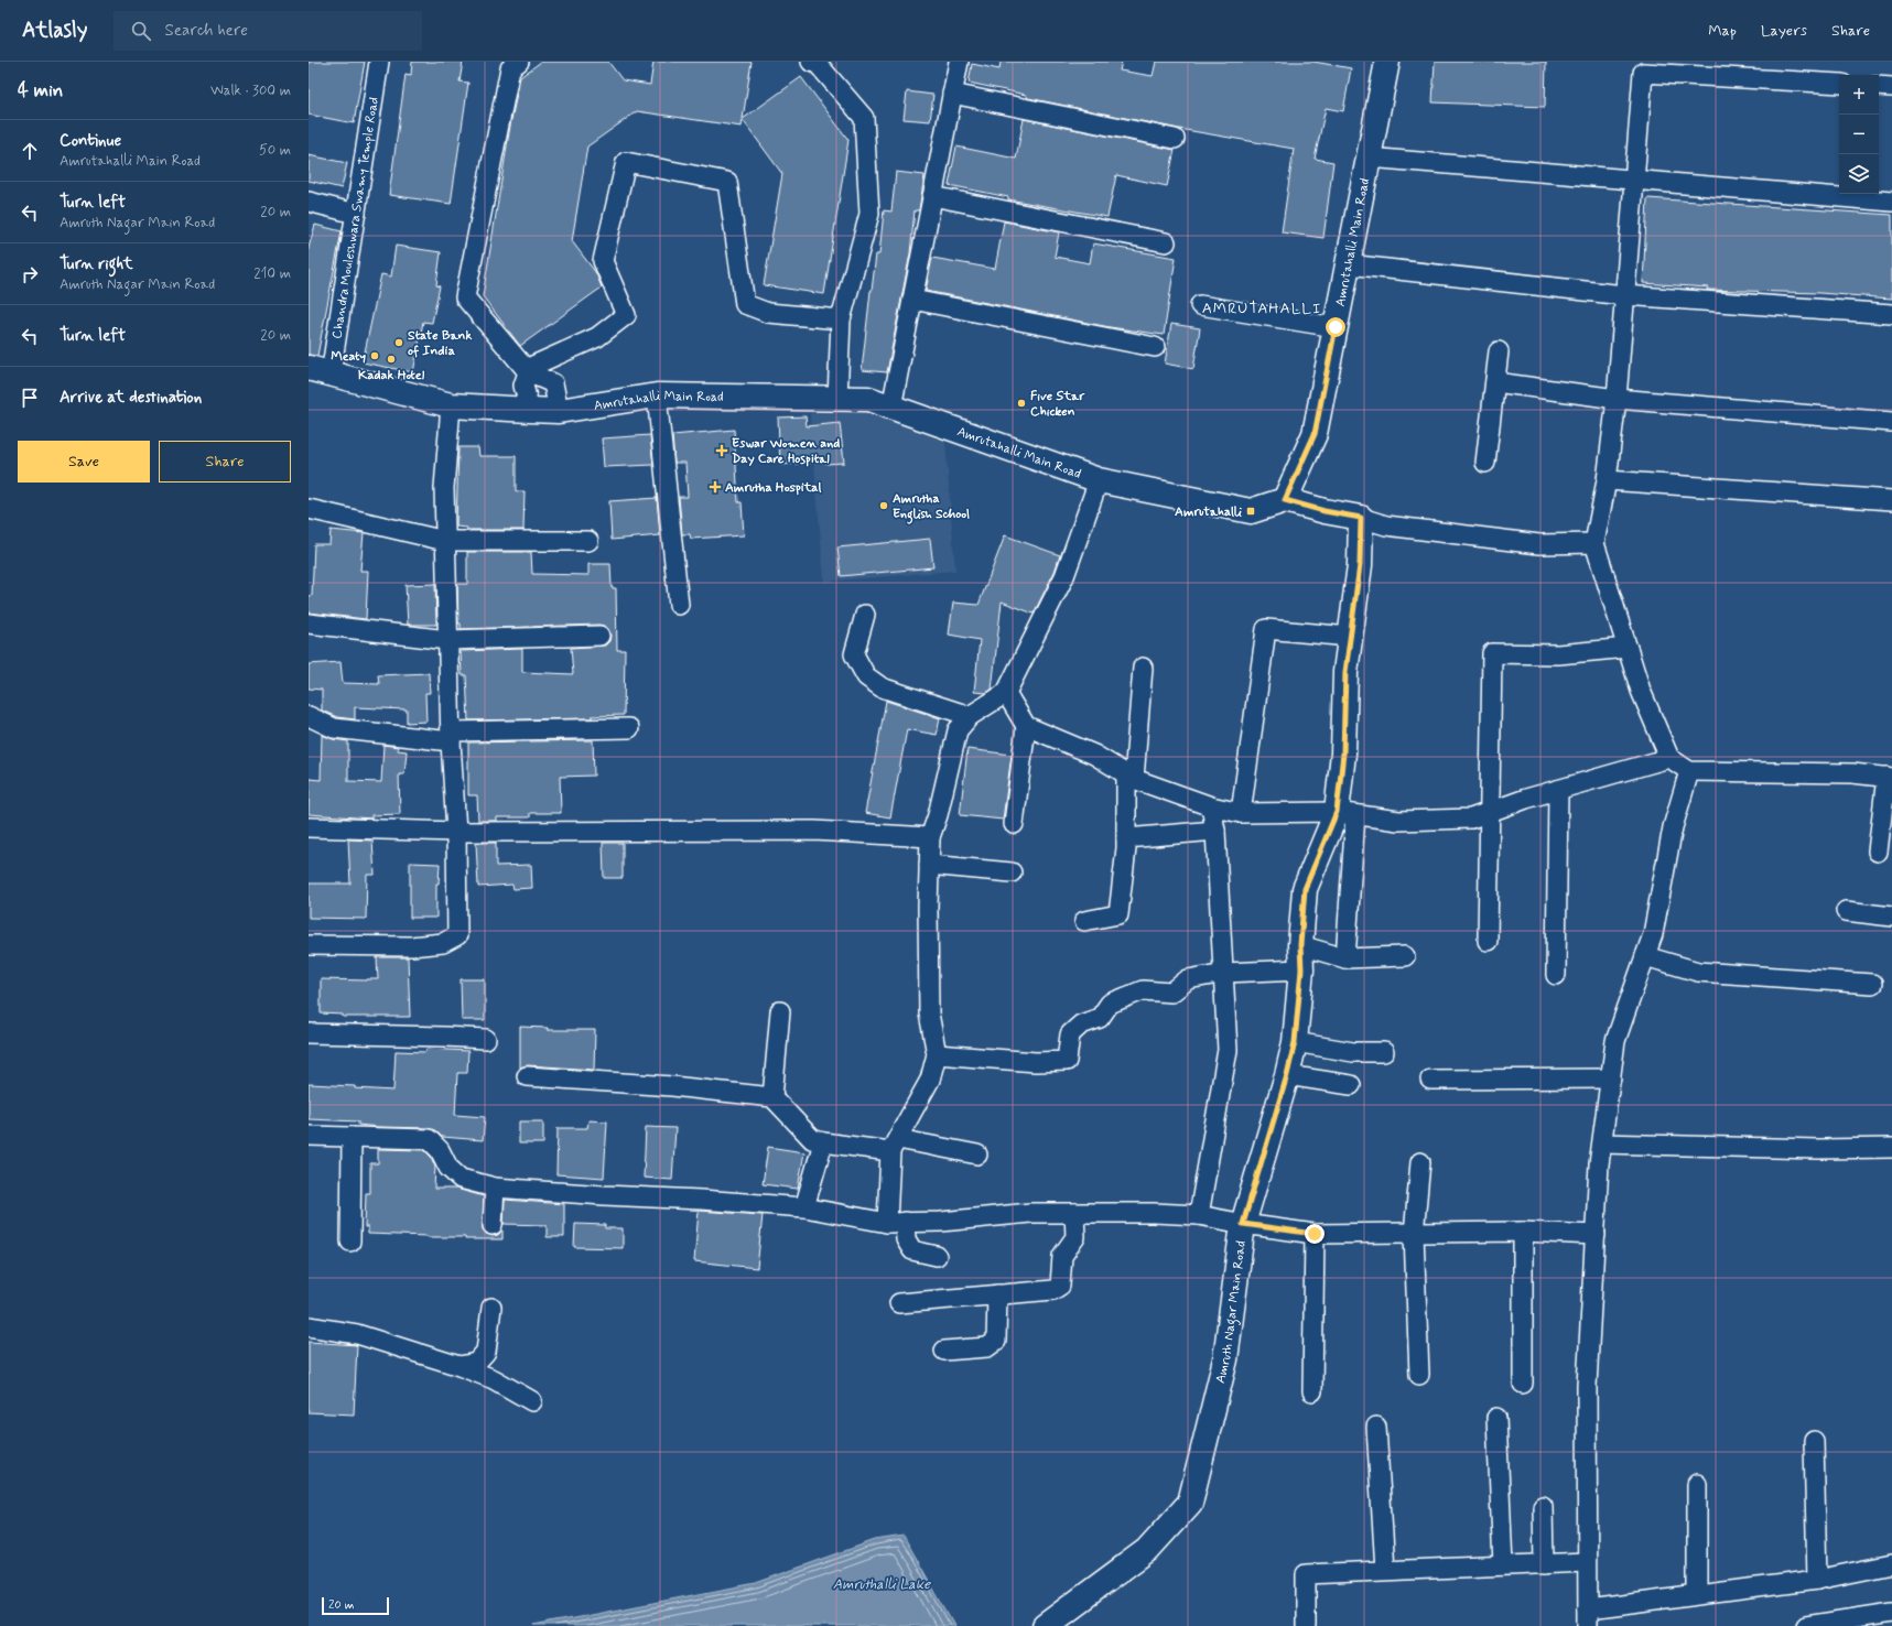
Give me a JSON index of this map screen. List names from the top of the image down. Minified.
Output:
{"streets":{"street":["Chandra Mouleshwara Swamy Temple Road","Amrutahalli Main Road","Amruth Nagar Main Road"]},"crossings":[["Chandra Mouleshwara Swamy Temple Road","Amrutahalli Main Road"]],"districts":["AMRUTAHALLI"],"water":["Amruthalli Lake"],"places":{"other":["State Bank of India","Meaty","Kadak Hotel","Five Star Chicken","Amrutha English School"],"health":["Eswar Women and Day Care Hospital","Amrutha Hospital"],"transit":["Amrutahalli"]},"scale_bar":"20 m","page":{"header":"Atlasly","search":"Search here","nav":["Map","Layers","Share"],"heading":["4 min","Walk · 300 m"],"map_buttons":["+","−"],"list":[["Continue","Amrutahalli Main Road","50 m"],["Turn left","Amruth Nagar Main Road","20 m"],["Turn right","Amruth Nagar Main Road","210 m"],["Turn left","20 m"],"Arrive at destination"],"buttons":["Save","Share"],"scale":"20 m"}}
